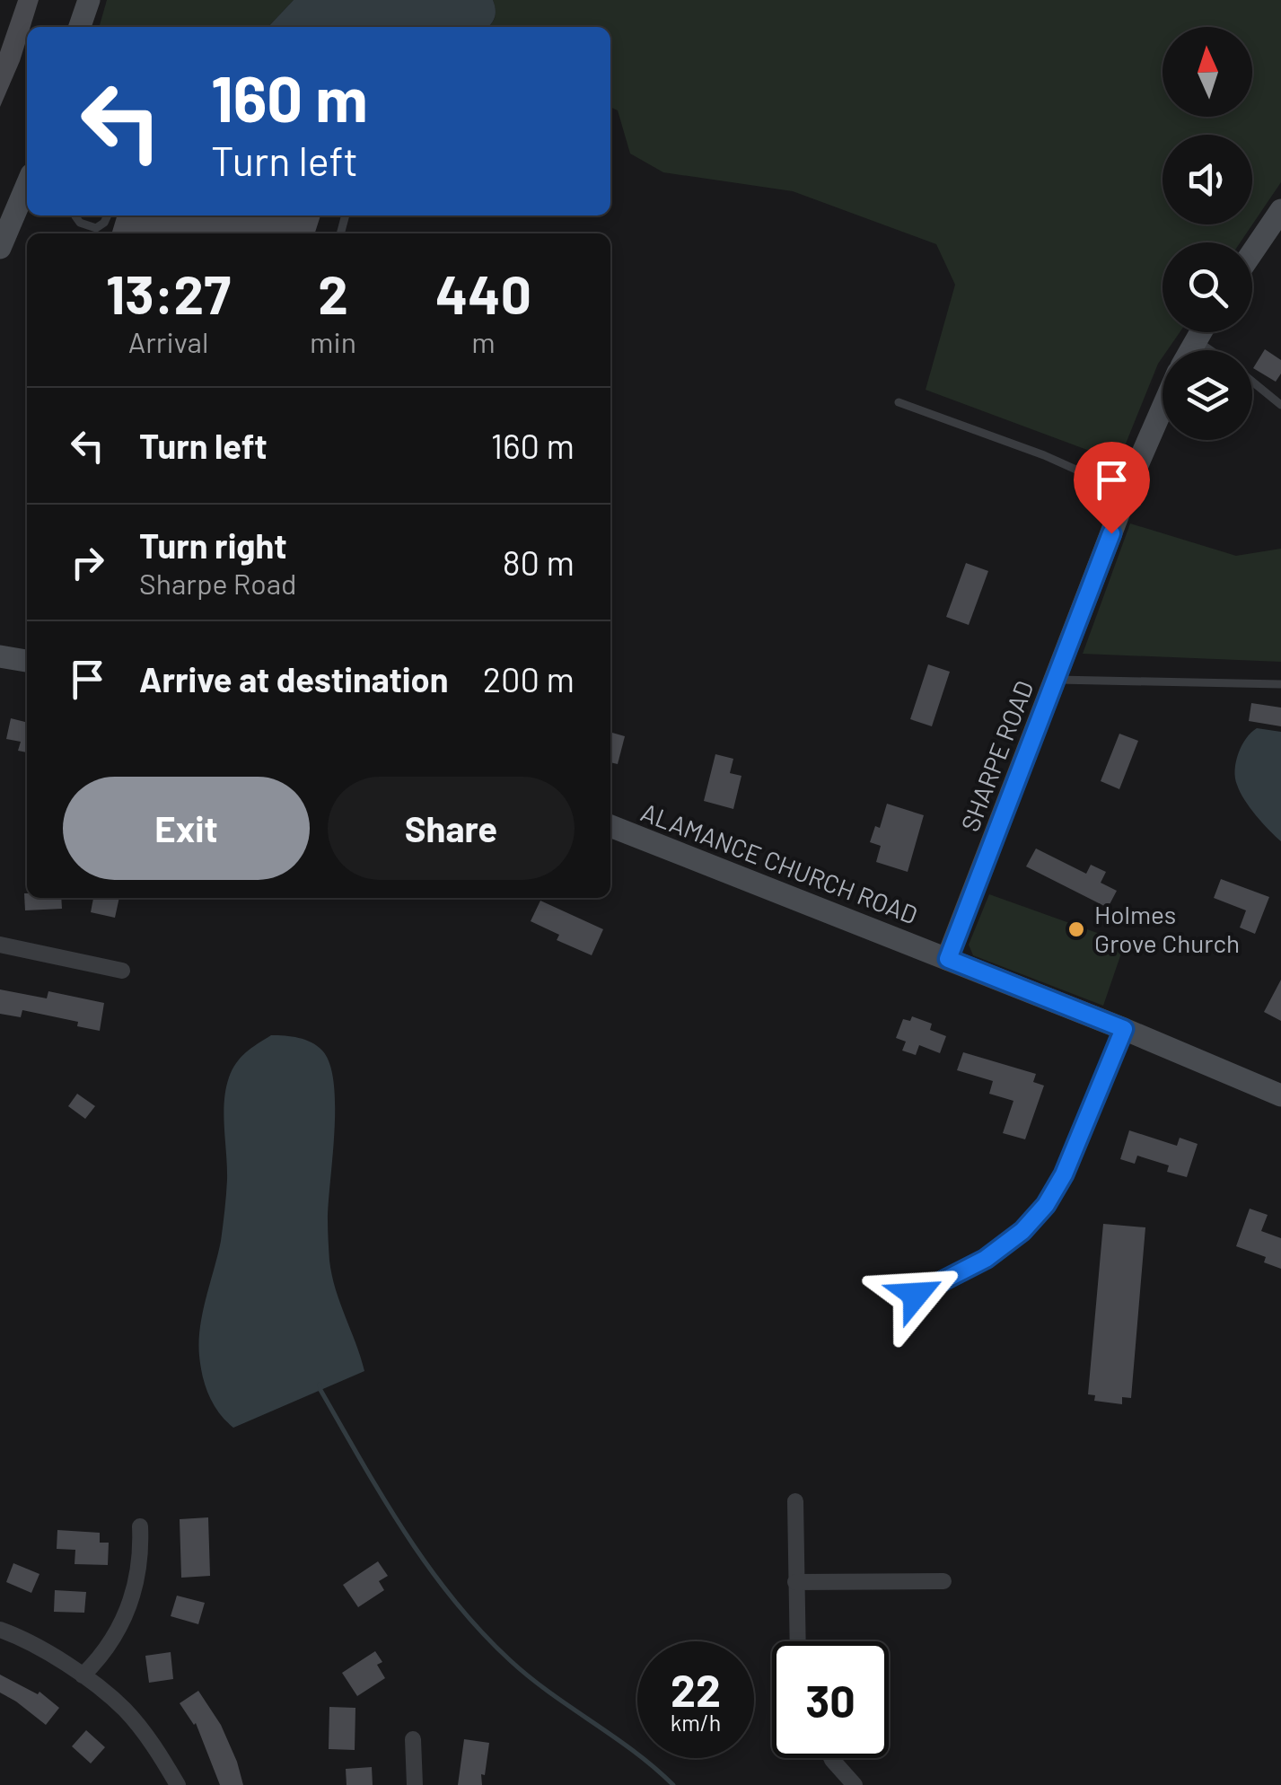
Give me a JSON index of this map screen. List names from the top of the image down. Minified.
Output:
{"streets":{"street":["SHARPE ROAD","ALAMANCE CHURCH ROAD"]},"crossings":[["SHARPE ROAD","ALAMANCE CHURCH ROAD"]],"places":["Holmes Grove Church"],"north":"top","page":{"turn":["160 m","Turn left"],"eta":["13:27","Arrival","2","min","440","m"],"list":[{"name":"Turn left","value":"160 m"},{"name":"Turn right","note":"Sharpe Road","value":"80 m"},{"name":"Arrive at destination","value":"200 m"}],"buttons":["Exit","Share"],"speed":"22 km/h","limit":"30"}}
